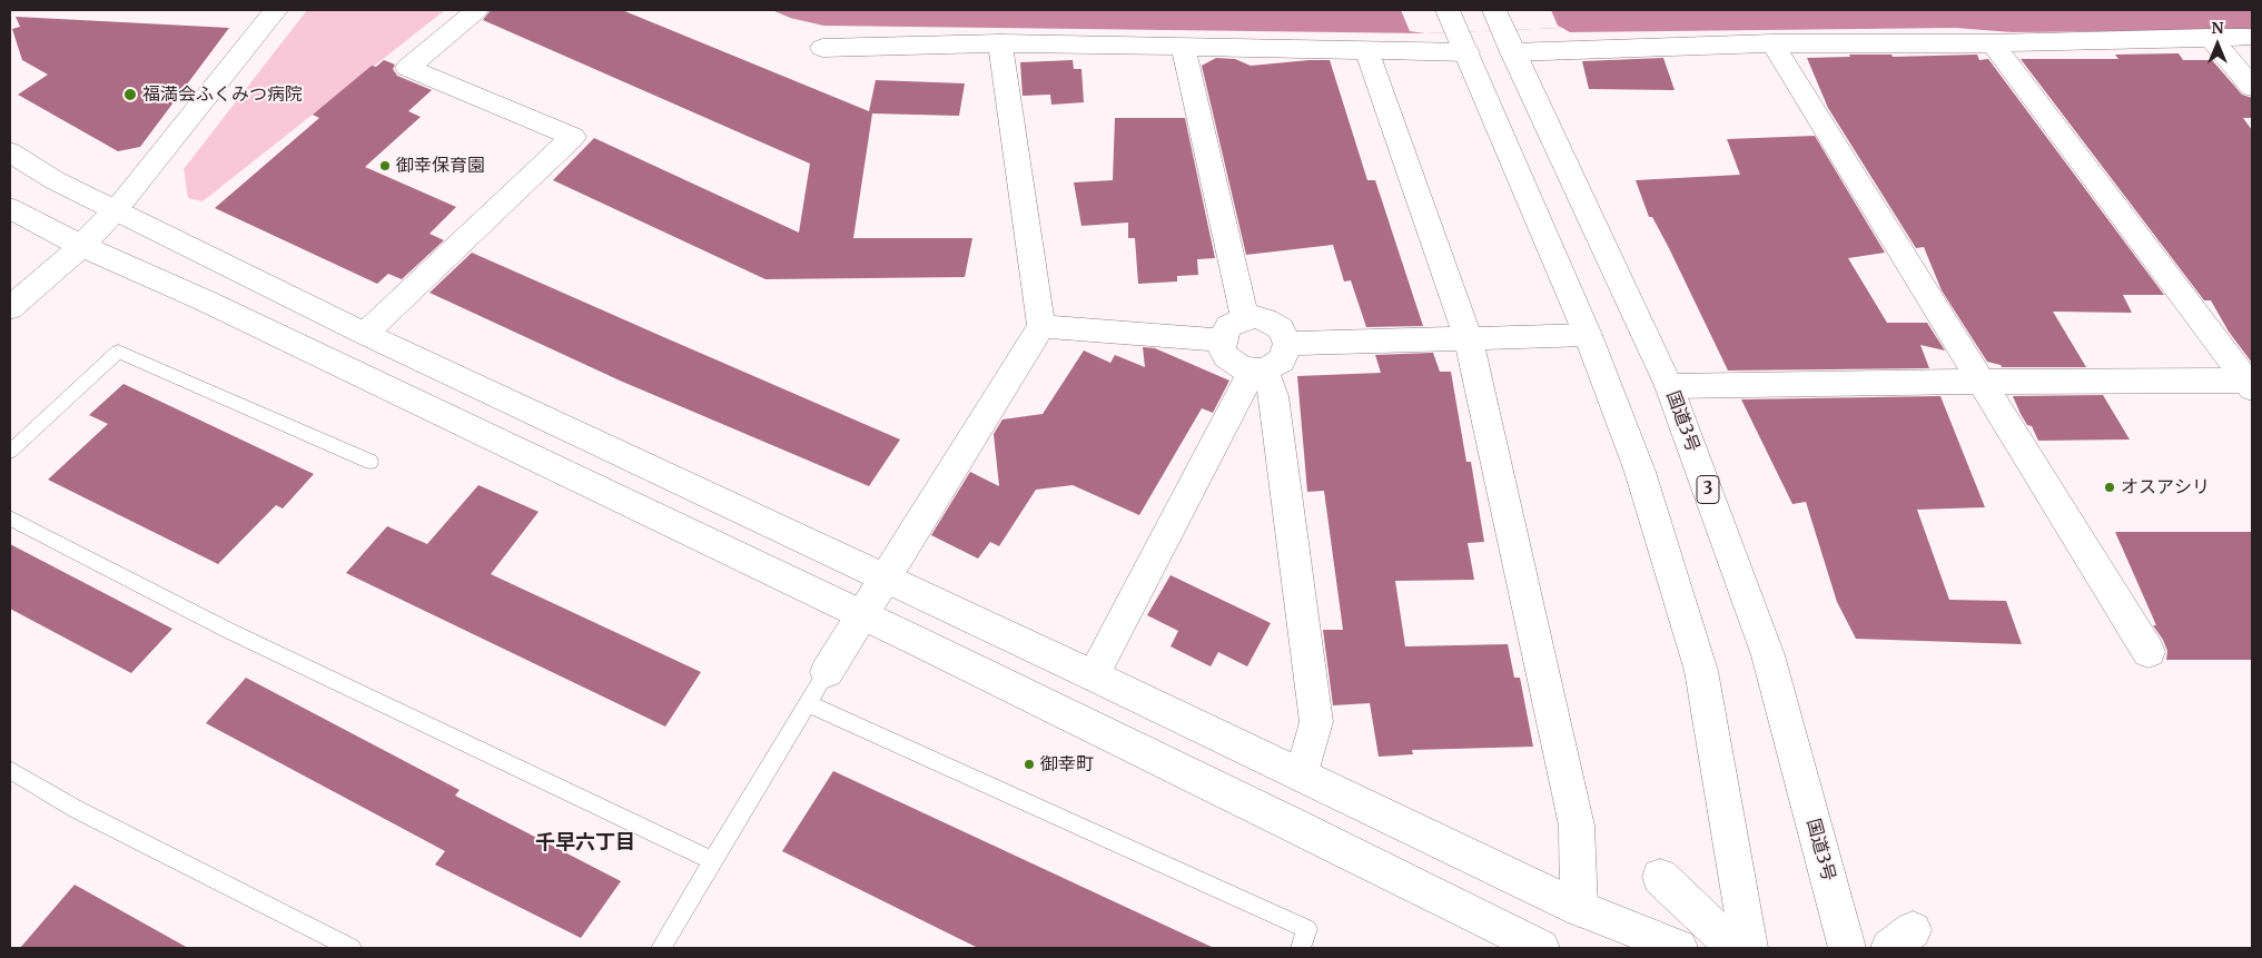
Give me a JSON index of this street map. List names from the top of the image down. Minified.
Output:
{"streets":{"main road":["国道3号","3"]},"districts":["千早六丁目"],"places":["福満会ふくみつ病院","御幸保育園","オスアシリ","御幸町"],"north":"top"}
